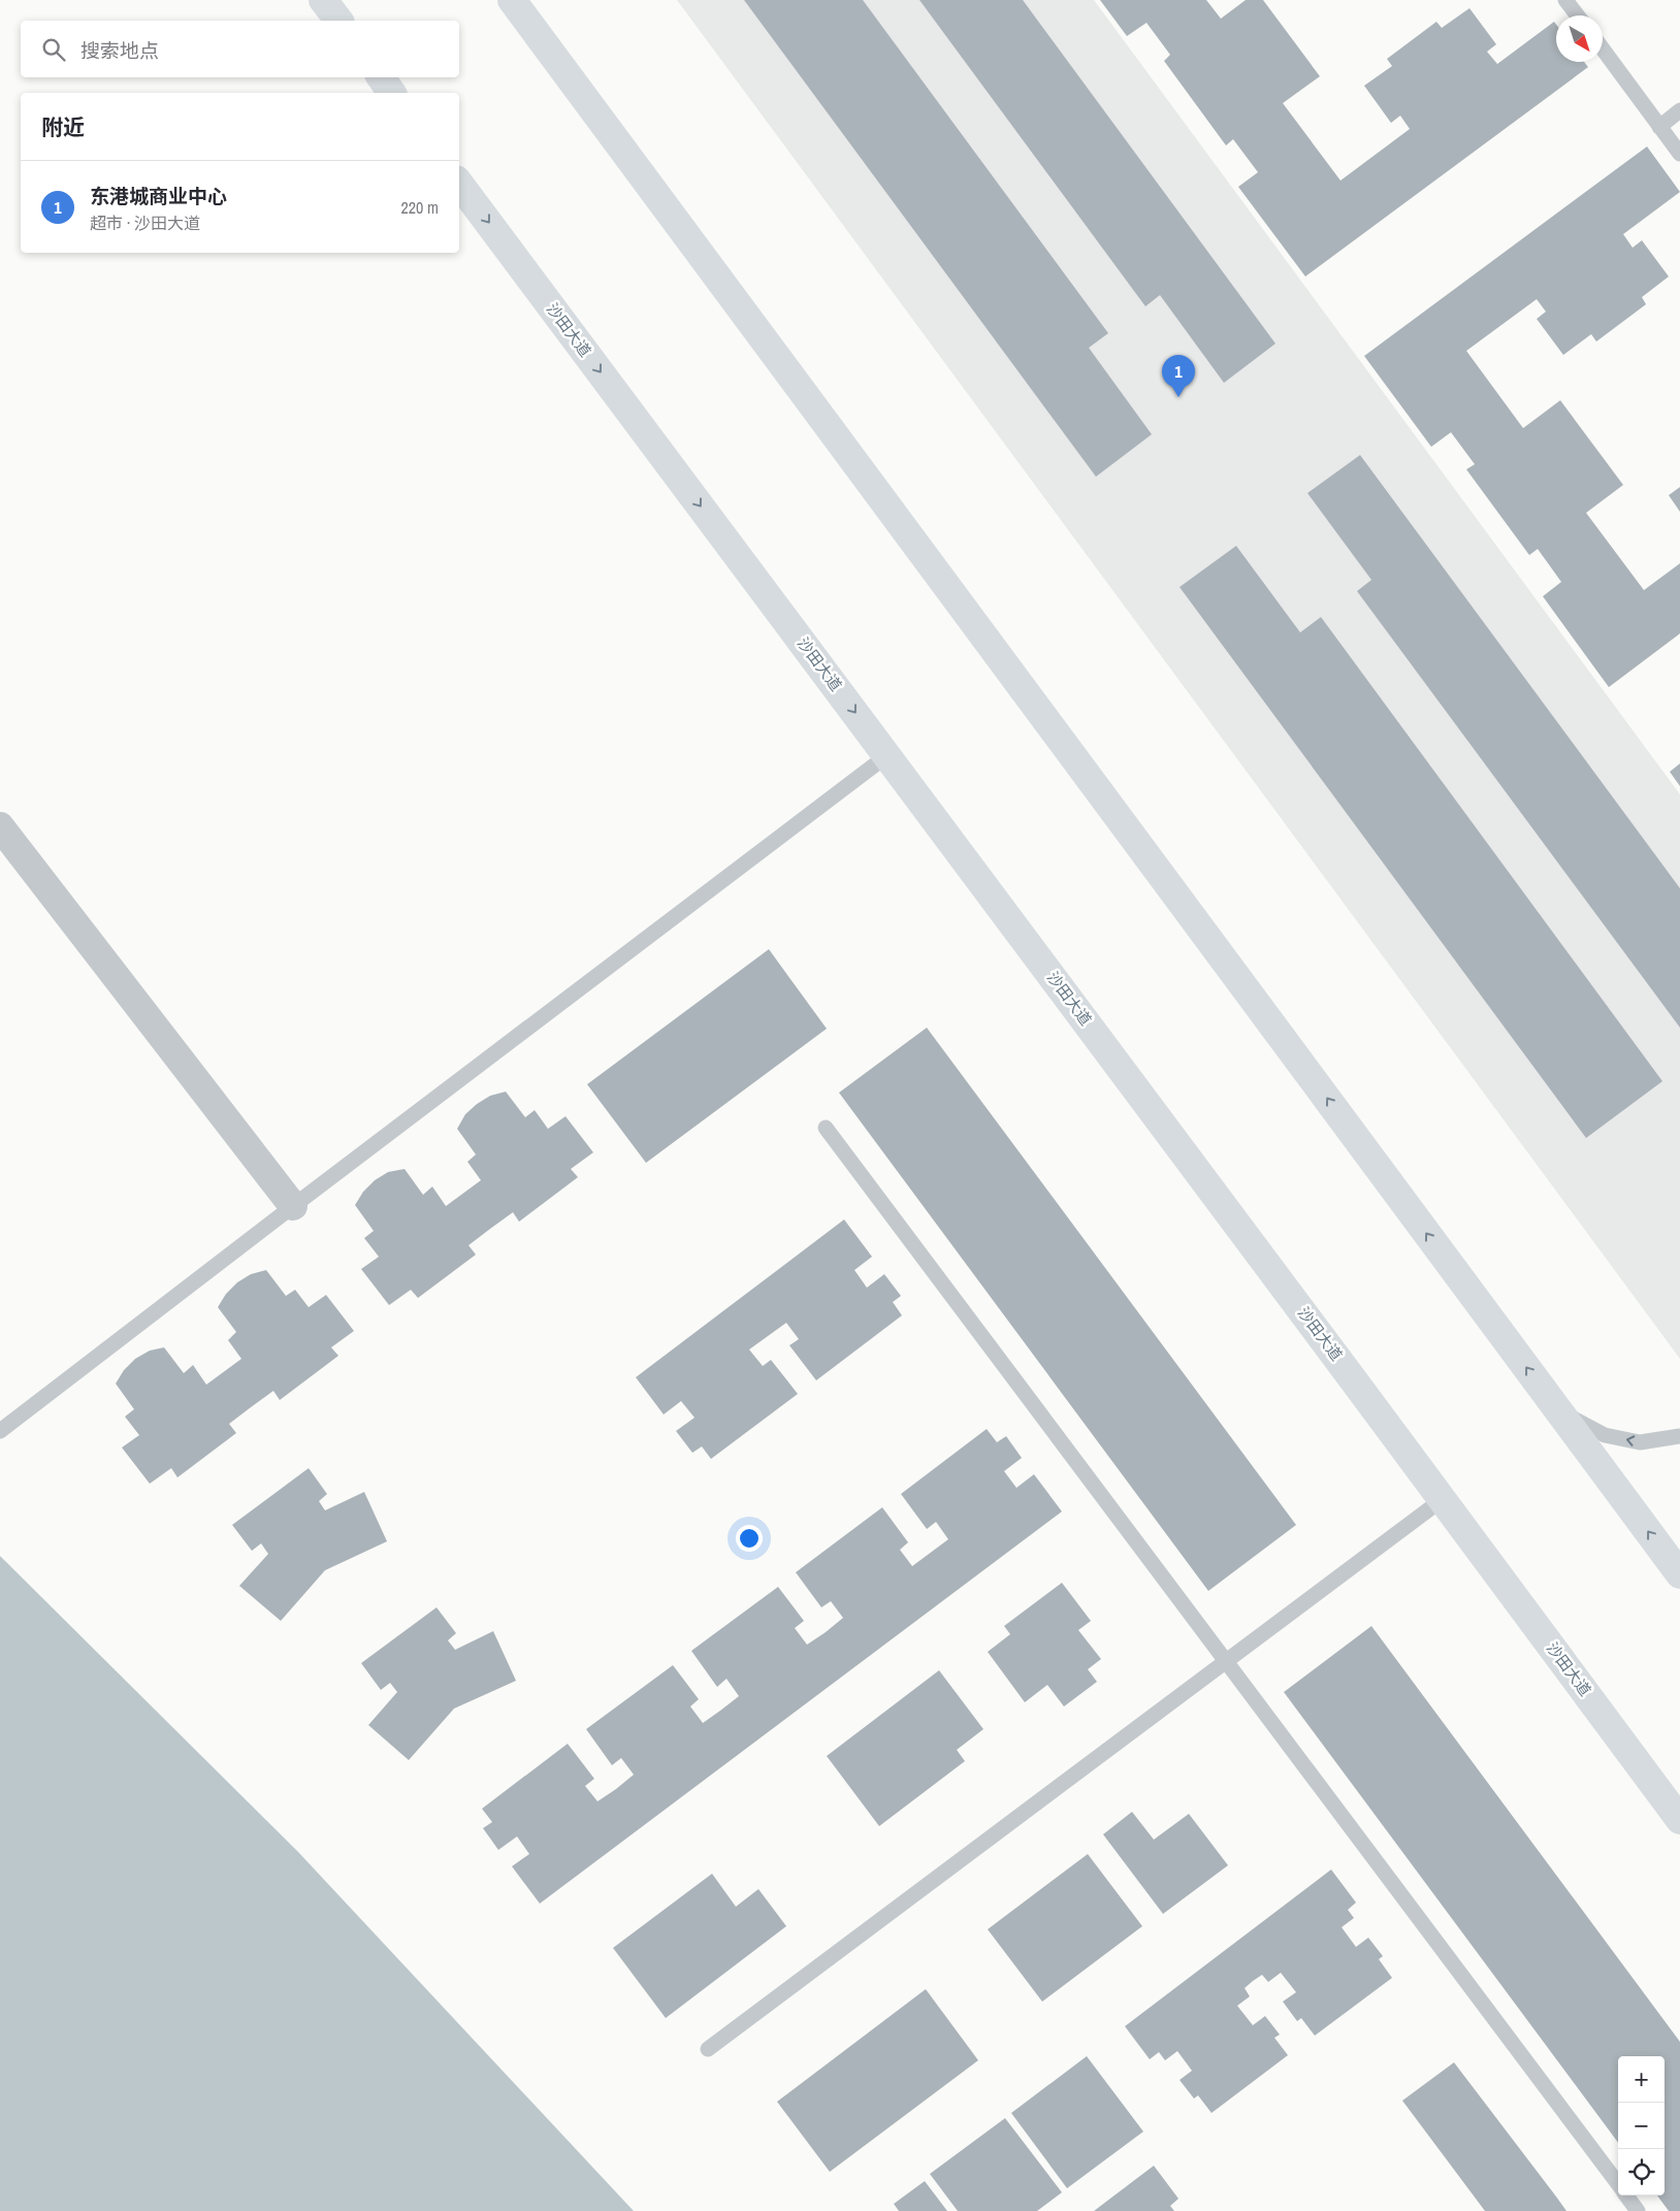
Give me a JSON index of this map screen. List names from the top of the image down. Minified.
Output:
{"streets":{"main road":["沙田大道"]},"north":"bottom right","page":{"search":"搜索地点","heading":"附近","list":[{"mark":"1","name":"东港城商业中心","note":"超市 · 沙田大道","value":"220 m"}],"pins":"1","map_buttons":["+","−"]}}
